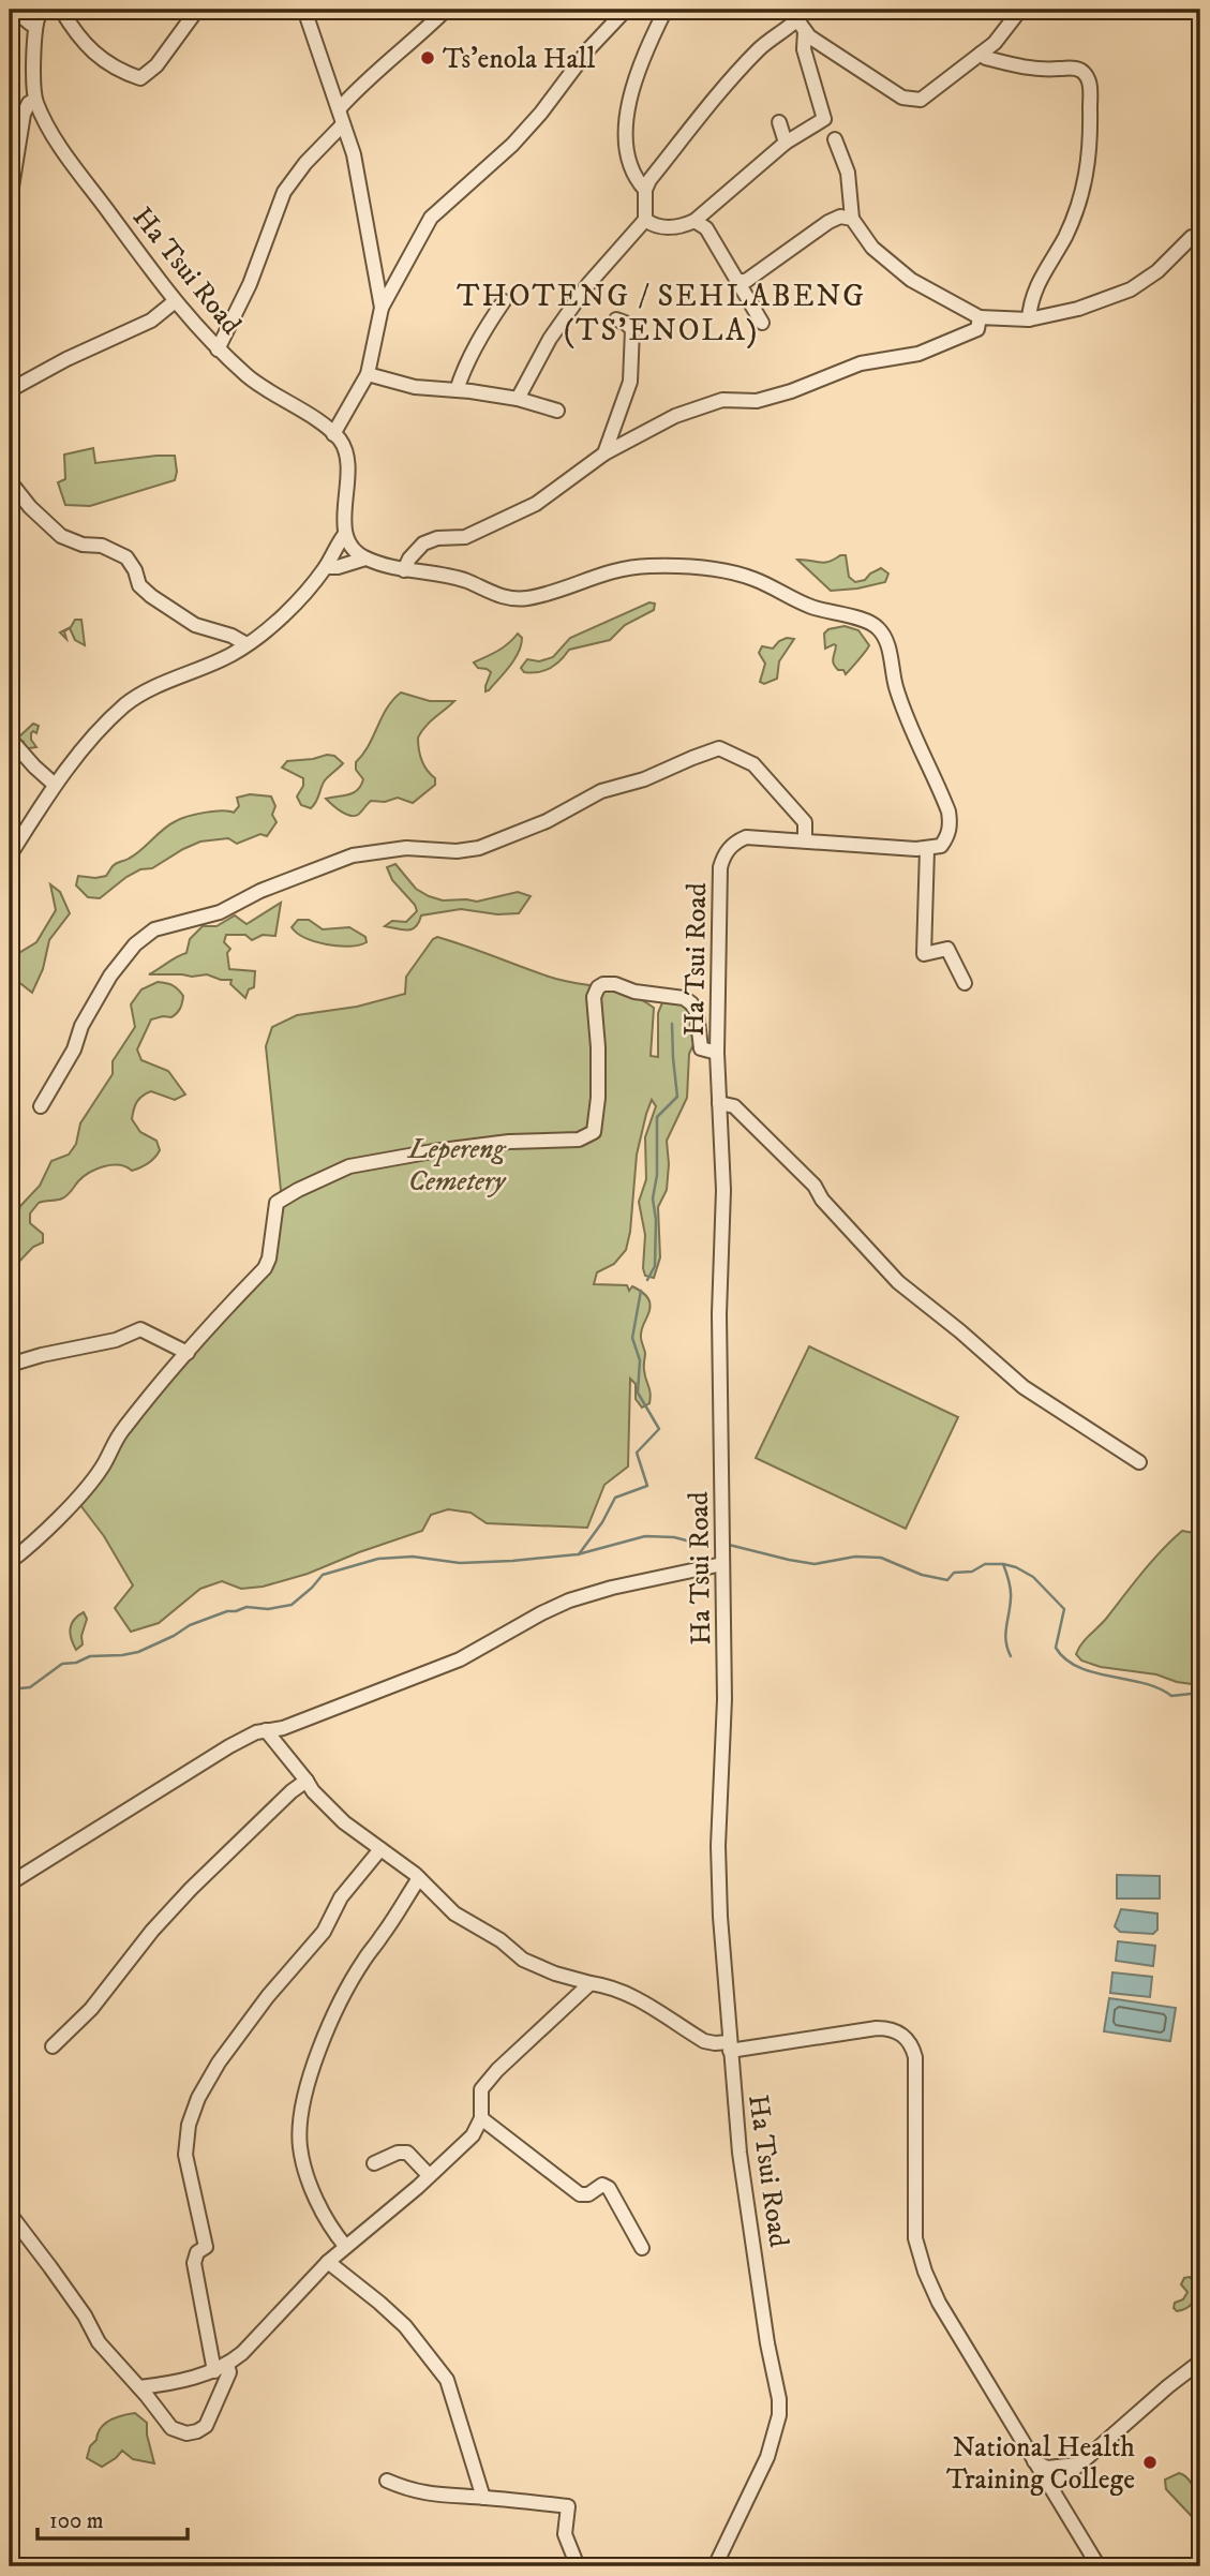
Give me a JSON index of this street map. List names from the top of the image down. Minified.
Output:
{"streets":{"street":["Ha Tsui Road"]},"districts":["THOTENG / SEHLABENG (TS'ENOLA)"],"parks":["Lepereng Cemetery"],"places":["Ts'enola Hall","National Health Training College"],"scale_bar":"100 m"}
